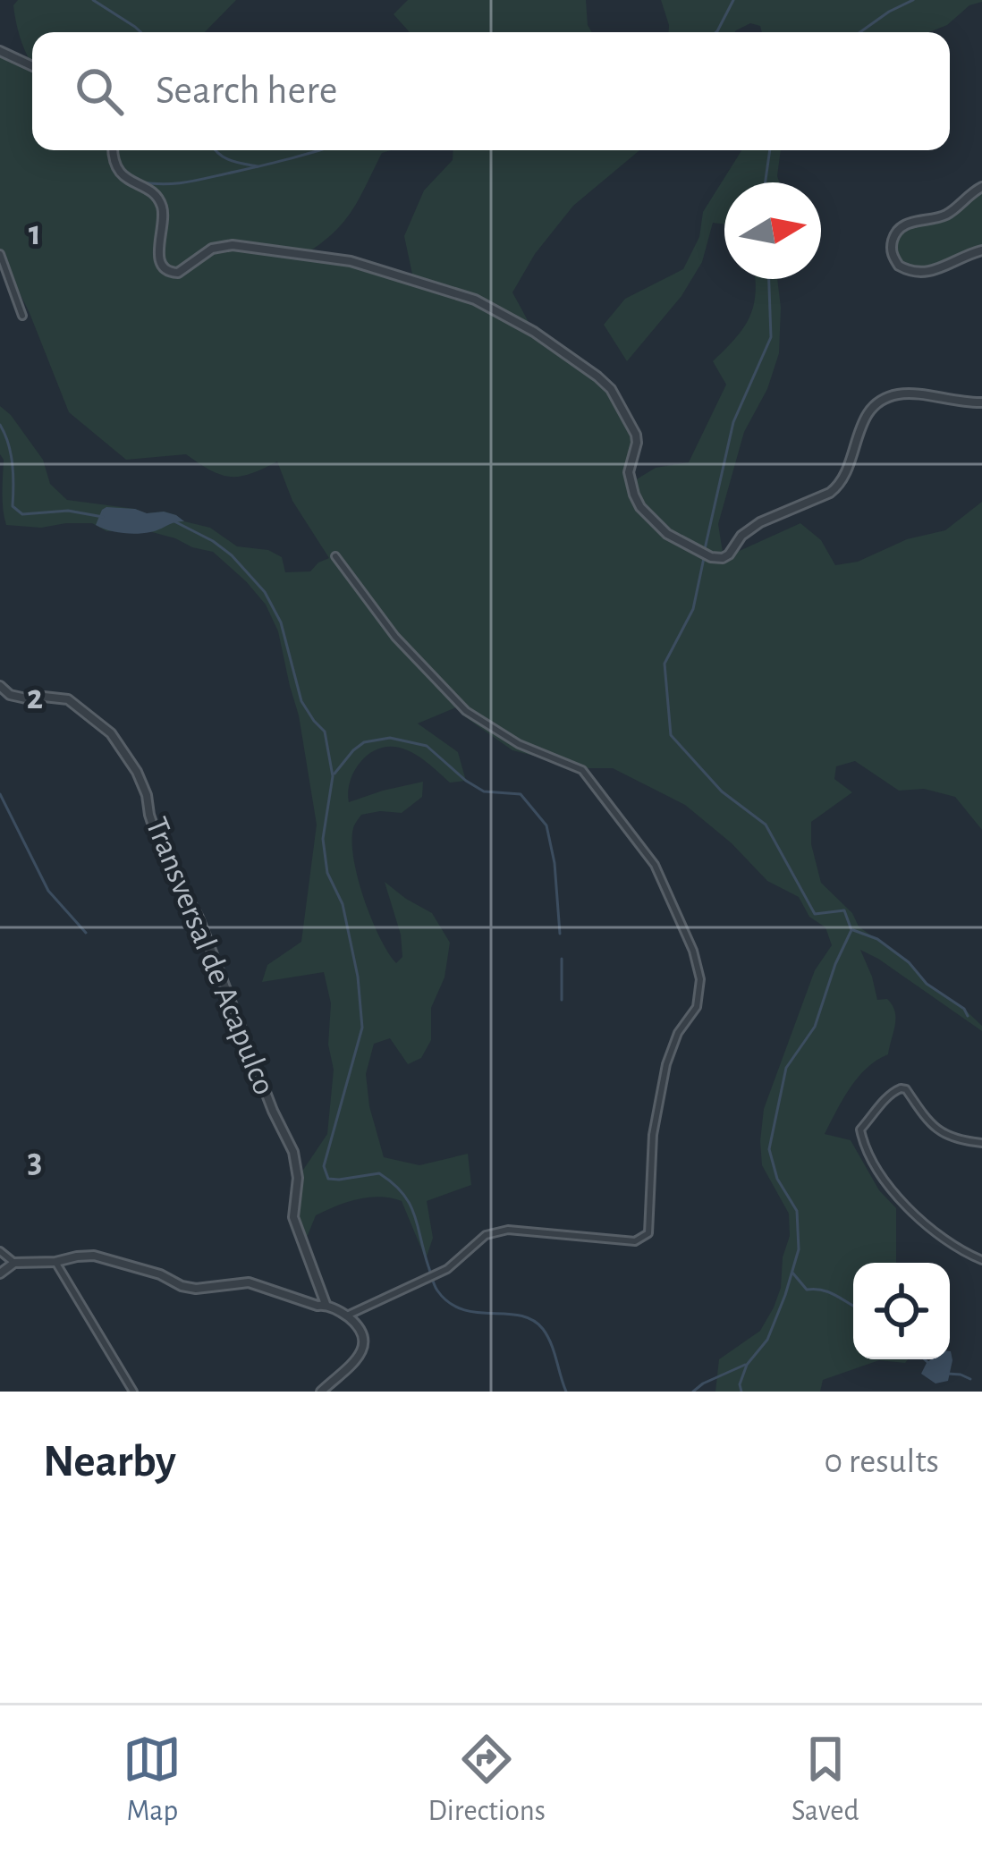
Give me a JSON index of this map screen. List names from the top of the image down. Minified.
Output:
{"streets":{"street":["Transversal de Acapulco"]},"north":"right","page":{"search":"Search here","heading":["Nearby","0 results"],"nav":["Map","Directions","Saved"]},"grid":{"rows":["1","2","3"]}}
